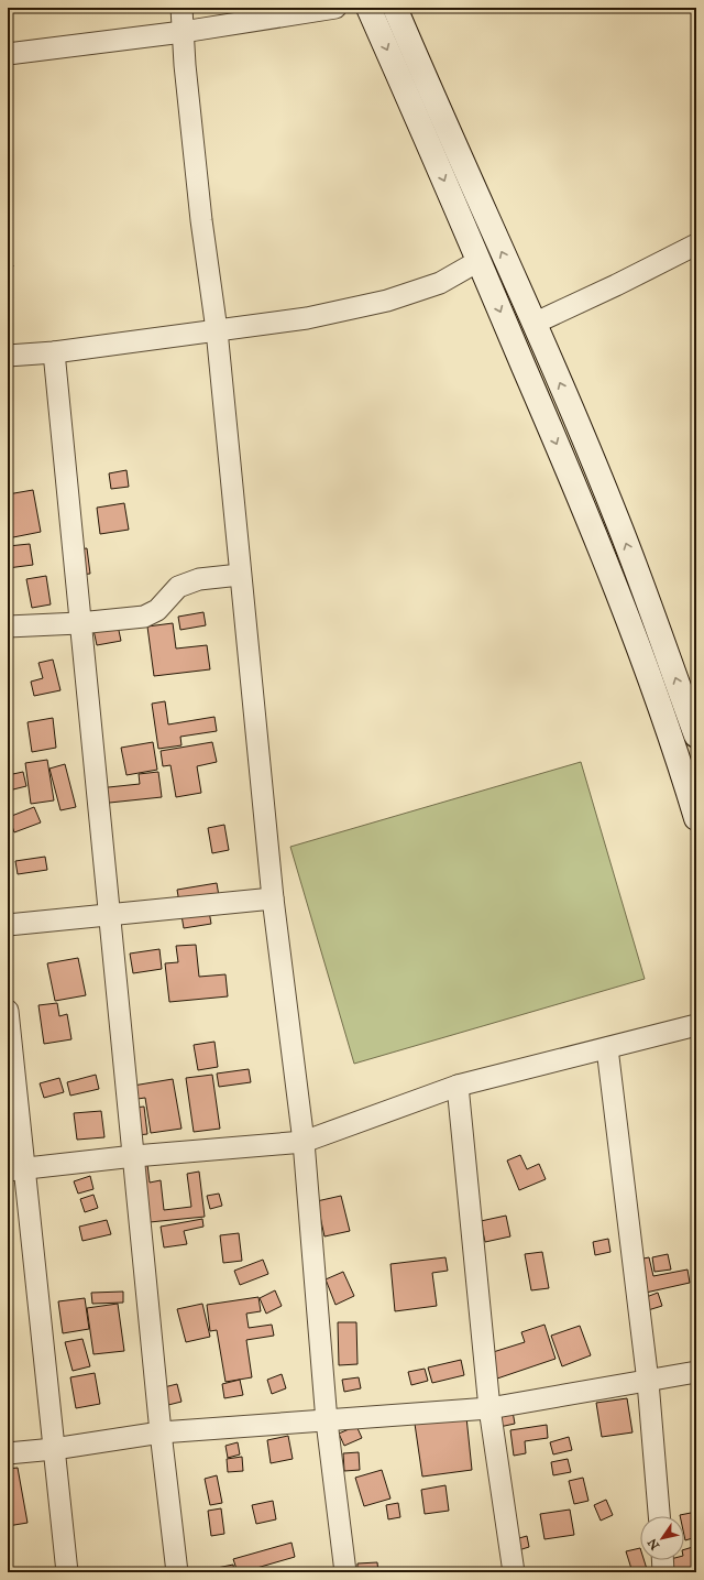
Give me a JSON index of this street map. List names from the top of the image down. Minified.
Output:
{"north":"bottom left"}
